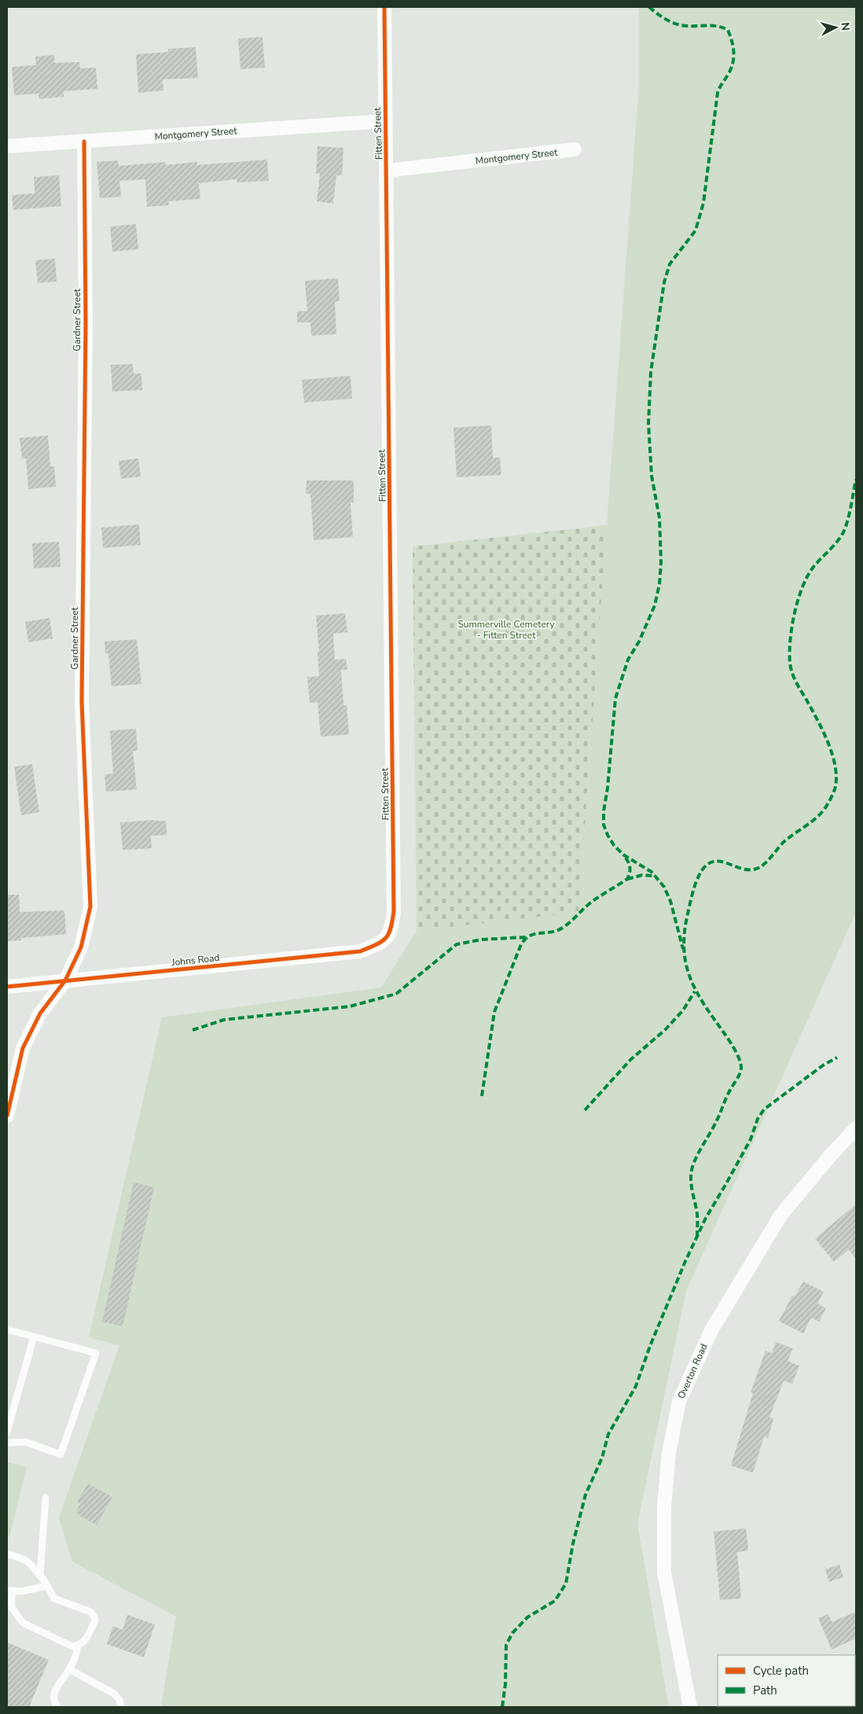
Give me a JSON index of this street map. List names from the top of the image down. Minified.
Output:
{"streets":{"street":["Montgomery Street","Fitten Street","Gardner Street","Johns Road","Overton Road"]},"crossings":[["Montgomery Street","Fitten Street"],["Montgomery Street","Gardner Street"],["Fitten Street","Johns Road"],["Gardner Street","Johns Road"]],"parks":["Summerville Cemetery - Fitten Street"],"legend":["Cycle path","Path"],"north":"right"}
